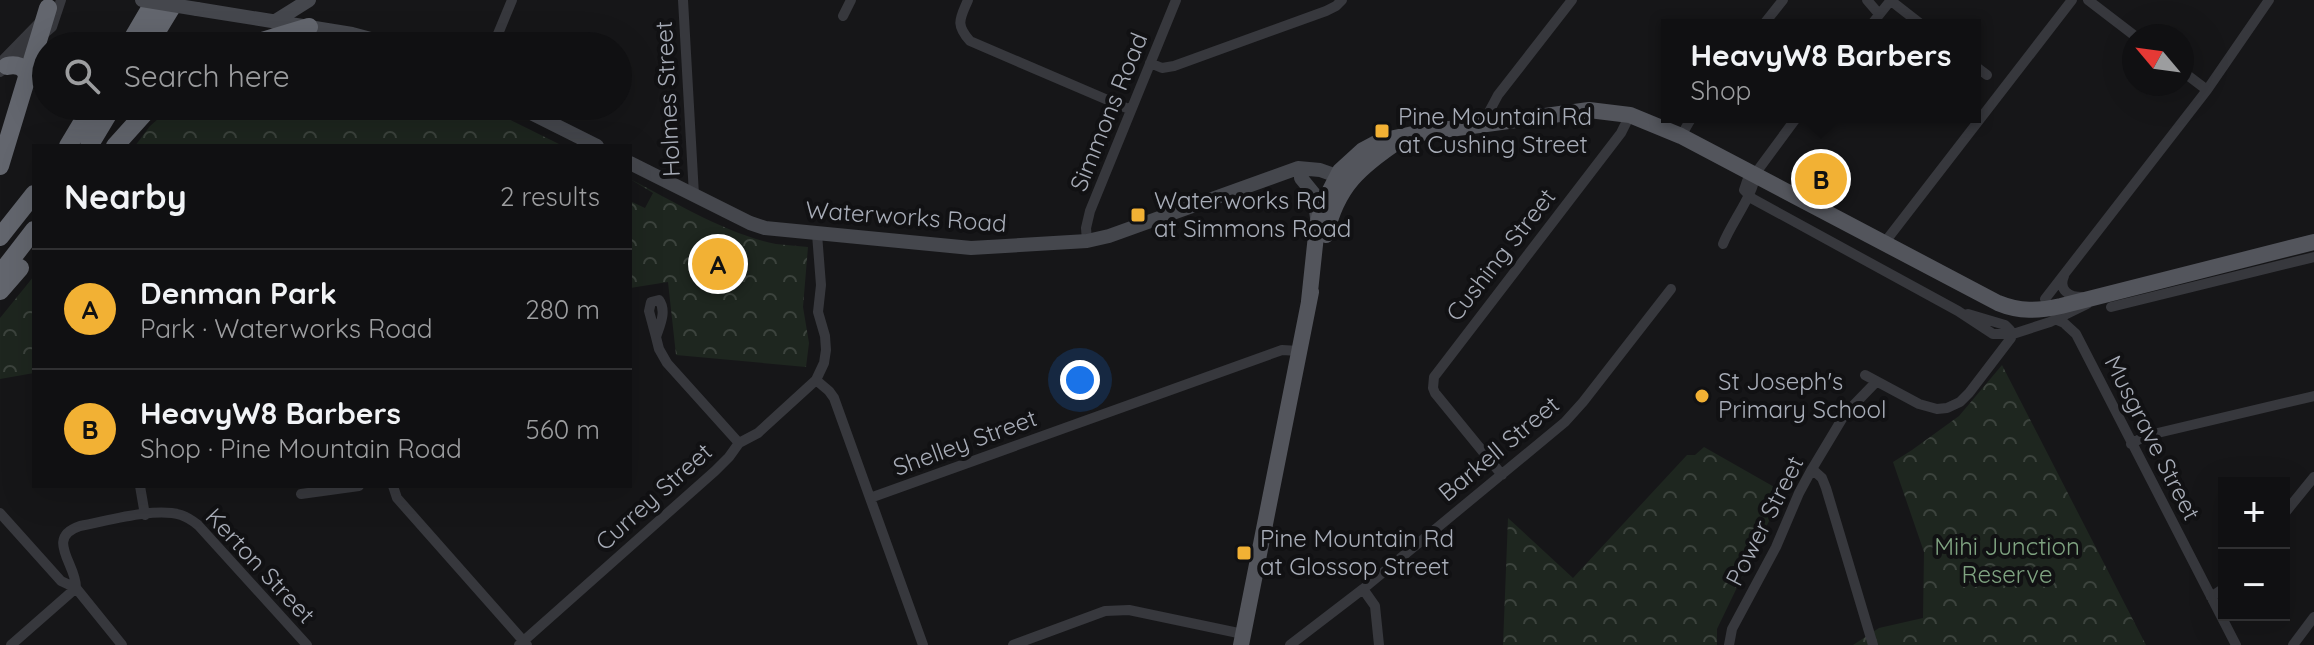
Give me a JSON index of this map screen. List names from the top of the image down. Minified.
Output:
{"streets":{"main road":["Waterworks Road"],"street":["Holmes Street","Simmons Road","Cushing Street","Musgrave Street","Shelley Street","Barkell Street","Currey Street","Power Street","Kerton Street"]},"crossings":[["Holmes Street","Waterworks Road"],["Simmons Road","Waterworks Road"],["Cushing Street","Barkell Street"]],"parks":["Mihi Junction Reserve"],"places":{"transit":["Pine Mountain Rd at Cushing Street","Waterworks Rd at Simmons Road","Pine Mountain Rd at Glossop Street"],"other":["St Joseph's Primary School"]},"north":"top left","page":{"popup":["HeavyW8 Barbers","Shop"],"search":"Search here","heading":["Nearby","2 results"],"pins":["B","A"],"list":[{"mark":"A","name":"Denman Park","note":"Park · Waterworks Road","value":"280 m"},{"mark":"B","name":"HeavyW8 Barbers","note":"Shop · Pine Mountain Road","value":"560 m"}],"map_buttons":["+","−"]}}
